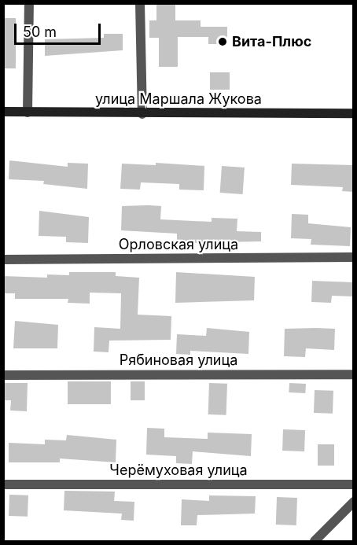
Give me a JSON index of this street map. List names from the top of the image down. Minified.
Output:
{"streets":{"main road":["улица Маршала Жукова"],"street":["Орловская улица","Рябиновая улица","Черёмуховая улица"]},"places":["Вита-Плюс"],"scale_bar":"50 m"}
